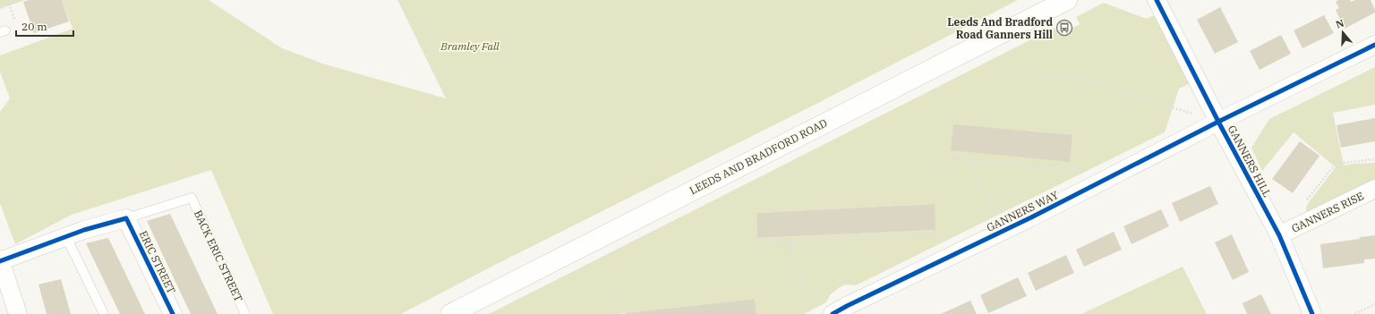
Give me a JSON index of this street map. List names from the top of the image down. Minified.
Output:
{"streets":{"main road":["LEEDS AND BRADFORD ROAD"],"street":["GANNERS HILL","GANNERS WAY","GANNERS RISE","ERIC STREET"],"lane":["BACK ERIC STREET"]},"crossings":[["GANNERS HILL","GANNERS WAY"],["GANNERS HILL","GANNERS RISE"],["BACK ERIC STREET","ERIC STREET"]],"parks":["Bramley Fall"],"places":{"bus stop":["Leeds And Bradford Road Ganners Hill"]},"scale_bar":"20 m","north":"top"}
